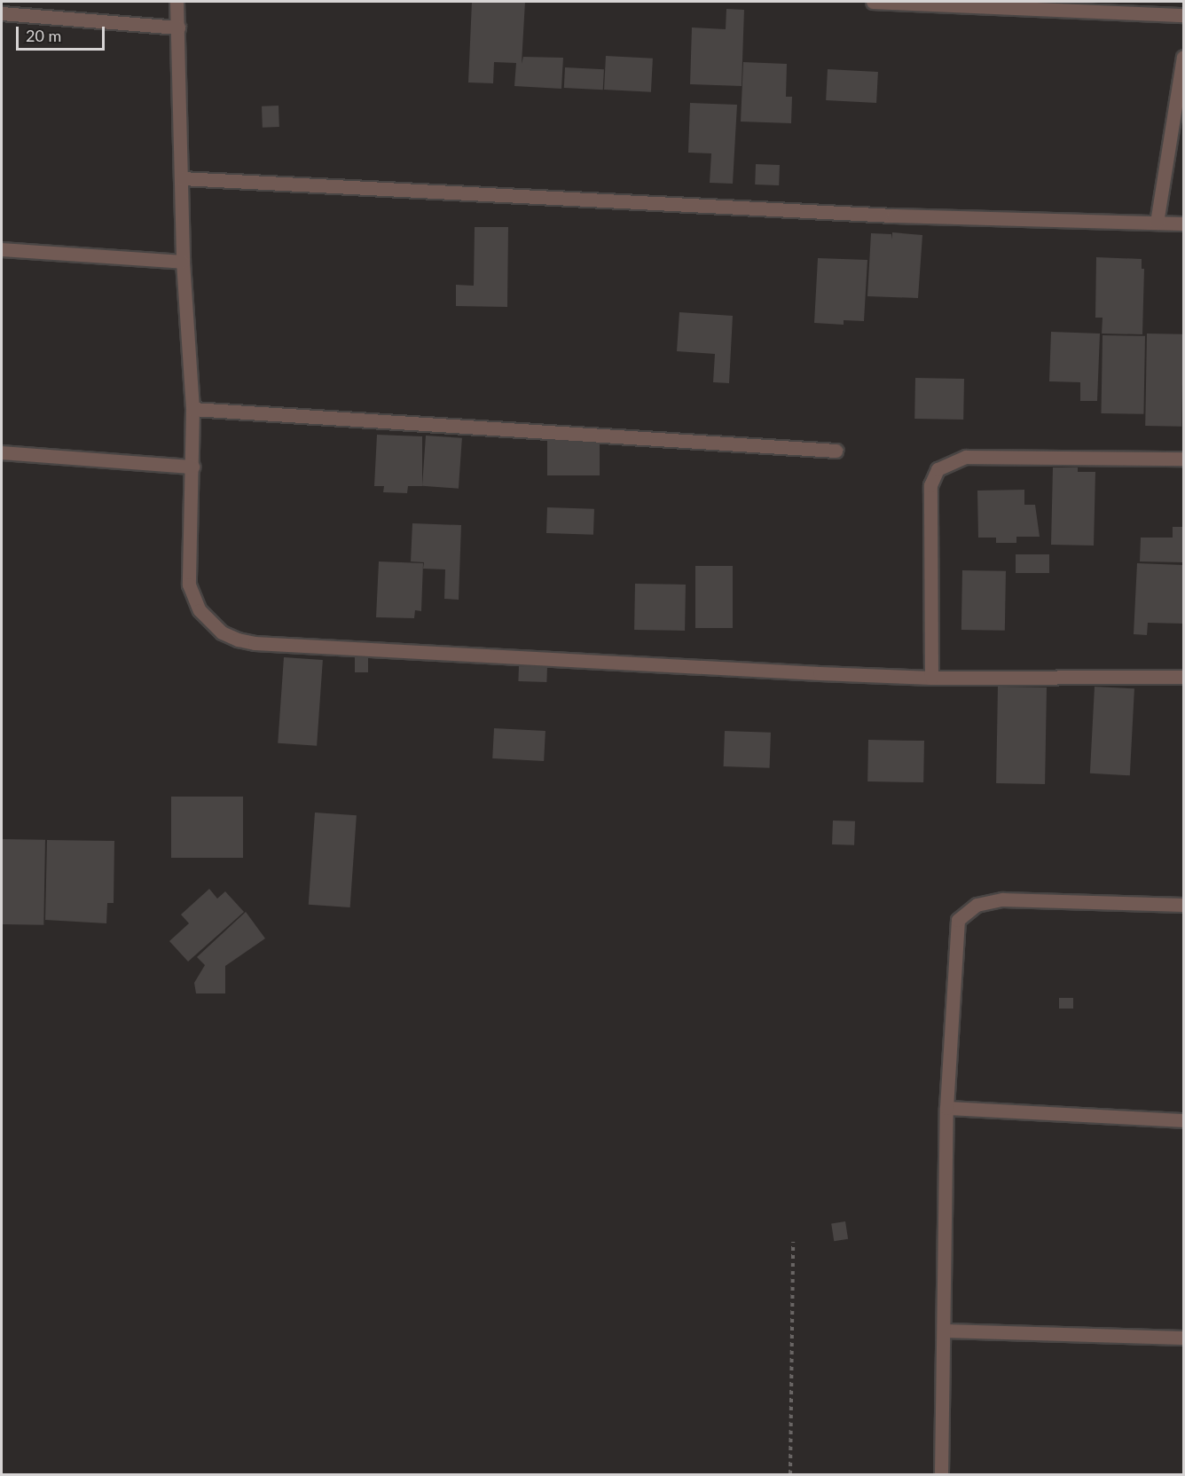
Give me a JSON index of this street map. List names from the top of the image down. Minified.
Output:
{"scale_bar":"20 m"}
